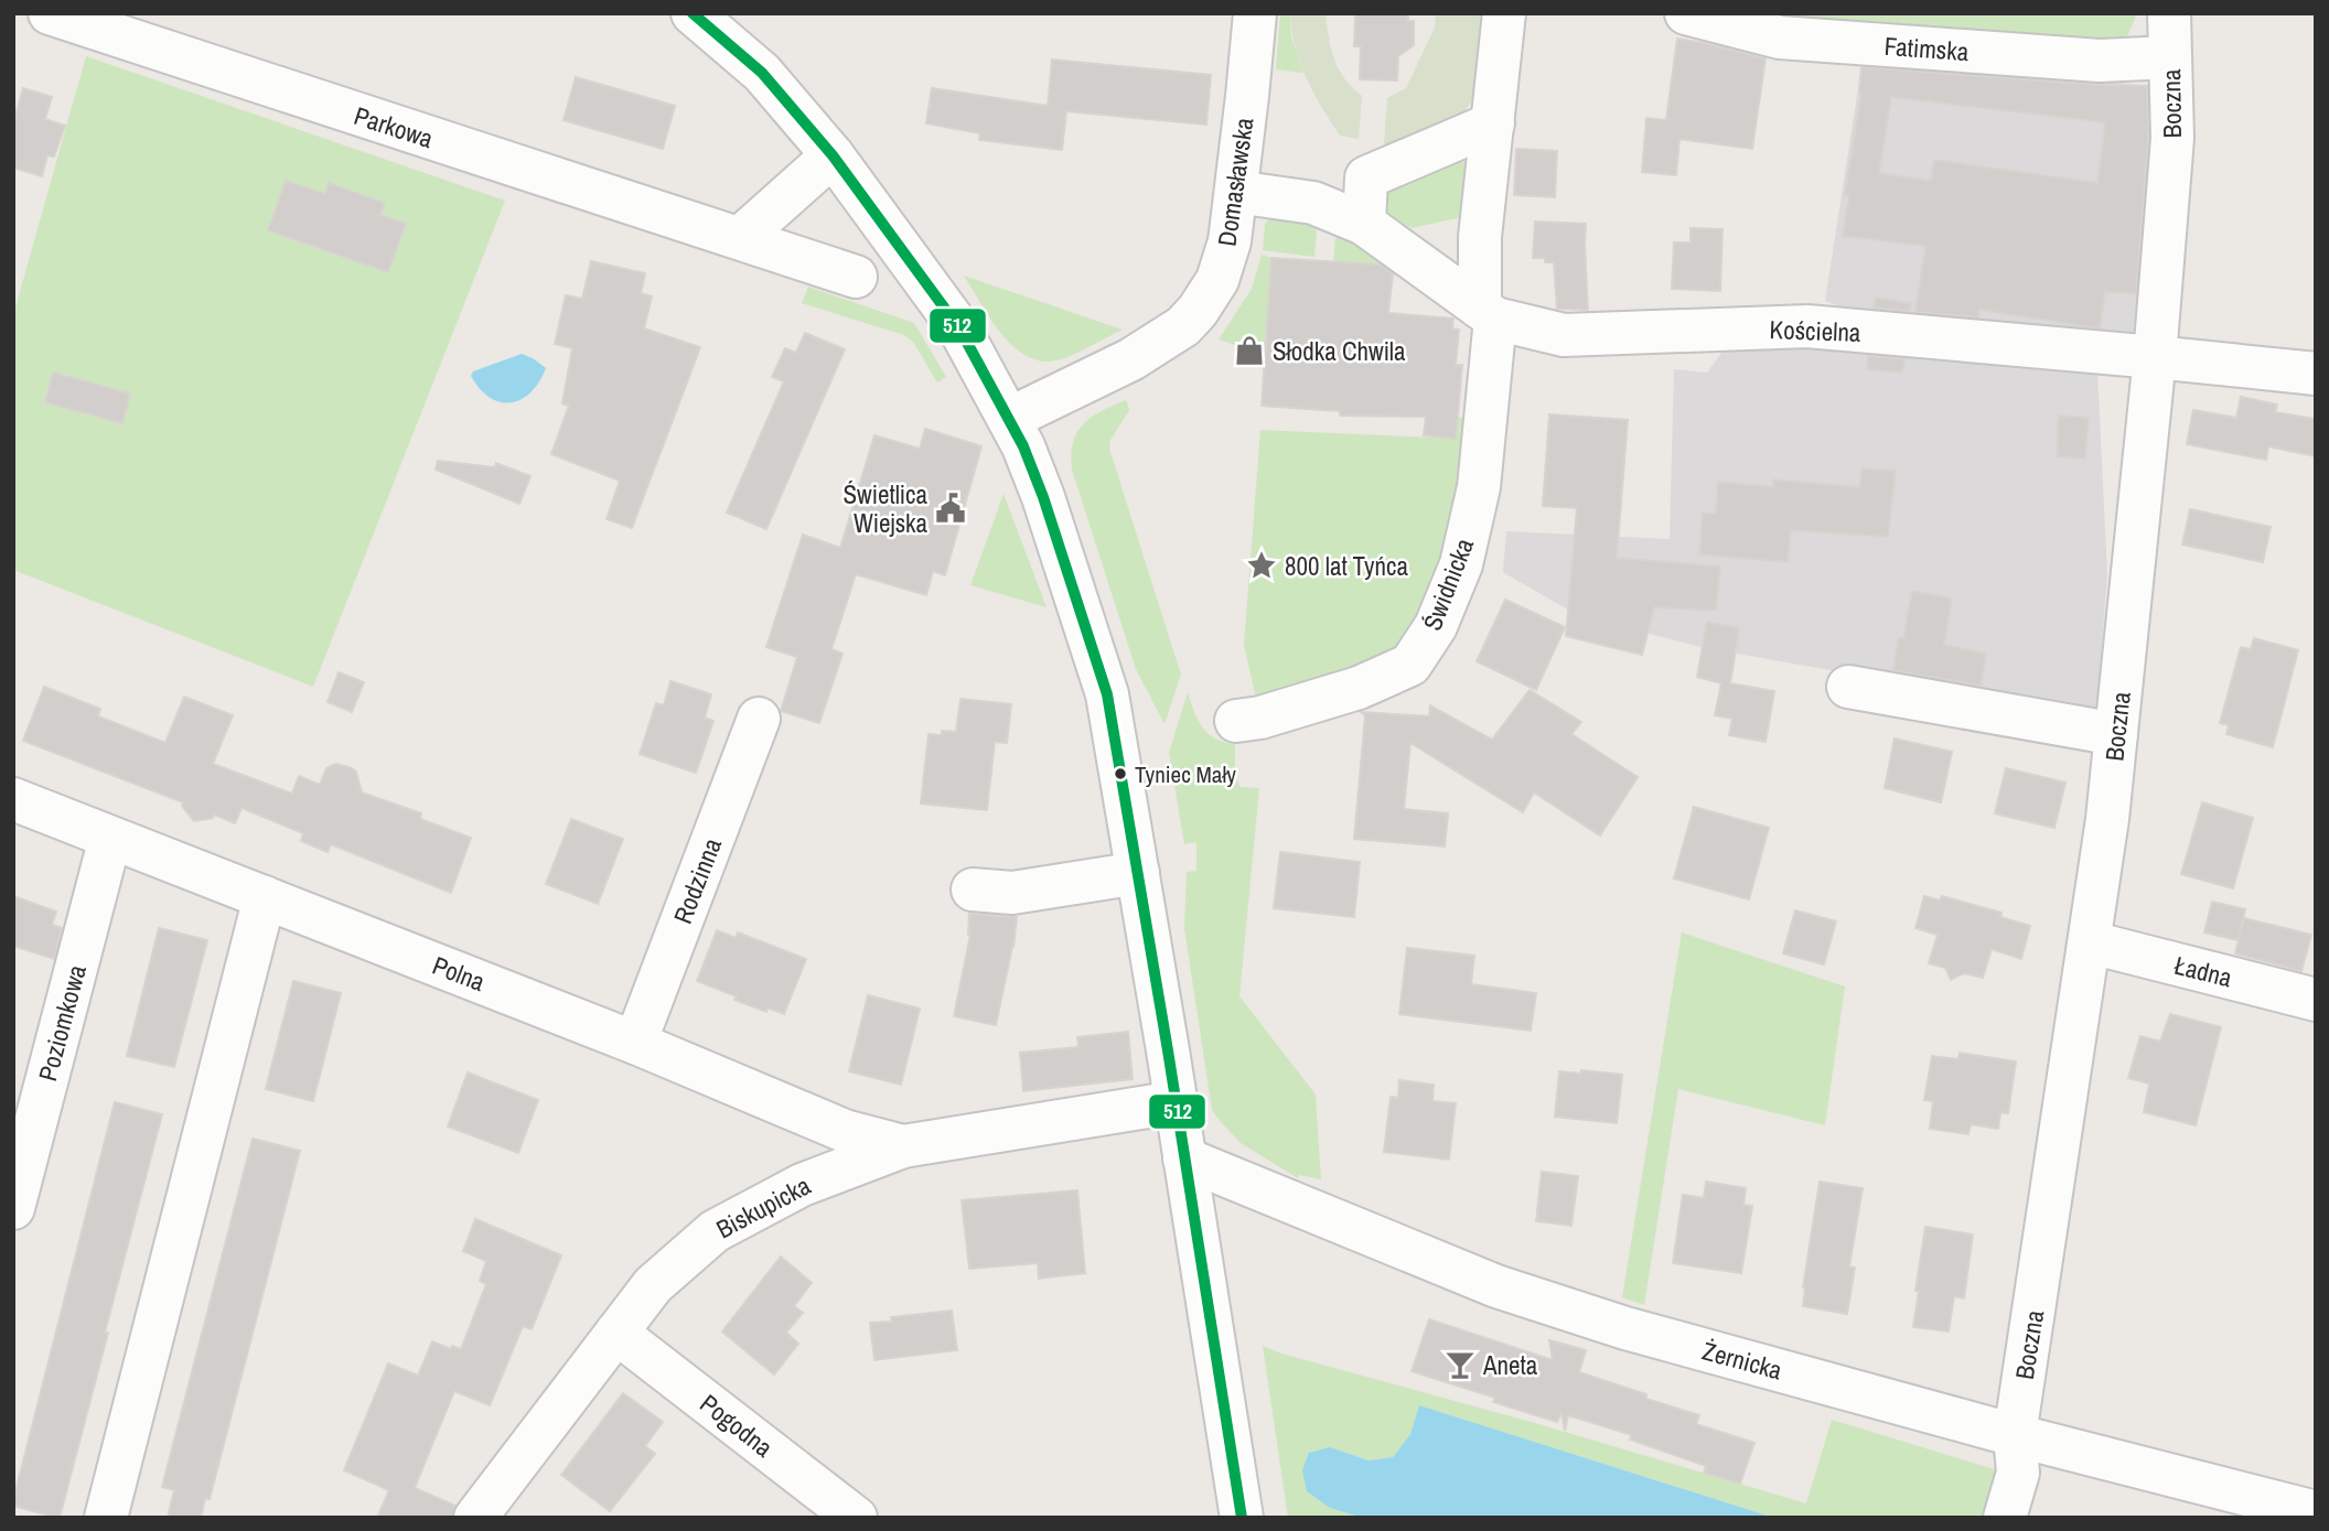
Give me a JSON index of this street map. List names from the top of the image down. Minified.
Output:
{"streets":{"street":["Fatimska","Boczna","Parkowa","Domasławska","Kościelna","Świdnicka","Rodzinna","Ładna","Polna","Poziomkowa","Biskupicka","Żernicka","Pogodna"]},"crossings":[["Fatimska","Boczna"],["Boczna","Kościelna"],["Boczna","Ładna"],["Boczna","Żernicka"],["Domasławska","Kościelna"],["Kościelna","Świdnicka"],["Rodzinna","Polna"],["Polna","Poziomkowa"],["Polna","Biskupicka"],["Biskupicka","Pogodna"]],"places":{"shop":["Słodka Chwila"],"public building":["Świetlica Wiejska"],"place":["800 lat Tyńca"],"other":["Tyniec Mały"],"bar":["Aneta"]},"lines":["transit line 512"]}
